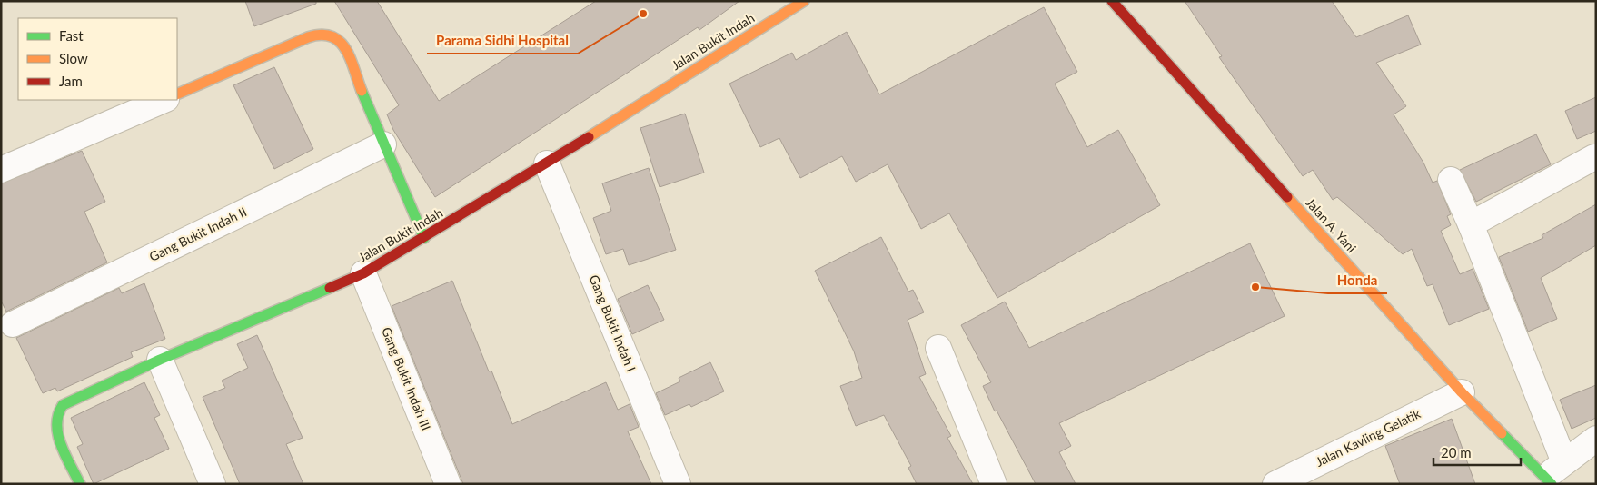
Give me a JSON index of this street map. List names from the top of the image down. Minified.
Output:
{"streets":{"main road":["Jalan Bukit Indah","Jalan A. Yani"],"street":["Gang Bukit Indah II","Gang Bukit Indah I","Gang Bukit Indah III","Jalan Kavling Gelatik"]},"crossings":[["Jalan Bukit Indah","Gang Bukit Indah I"],["Jalan Bukit Indah","Gang Bukit Indah III"],["Jalan A. Yani","Jalan Kavling Gelatik"]],"places":["Parama Sidhi Hospital","Honda"],"legend":["Fast","Slow","Jam"],"scale_bar":"20 m"}
